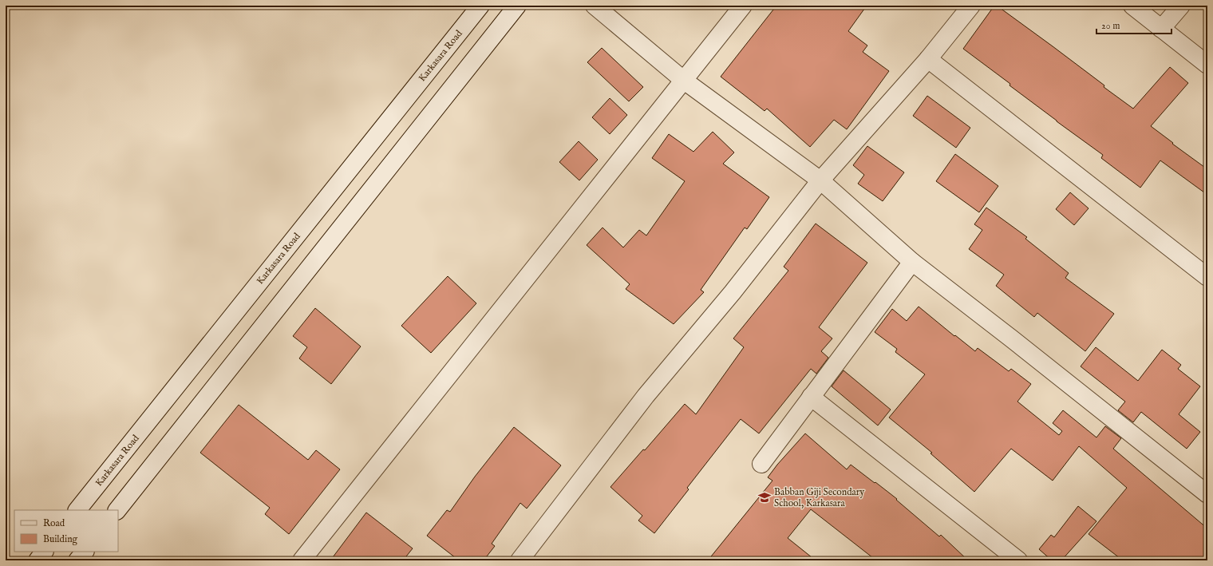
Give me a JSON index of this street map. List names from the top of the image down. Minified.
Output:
{"streets":{"street":["Karkasara Road"]},"places":{"school or university":["Babban Giji Secondary School, Karkasara"]},"legend":["Road","Building"],"scale_bar":"20 m"}
